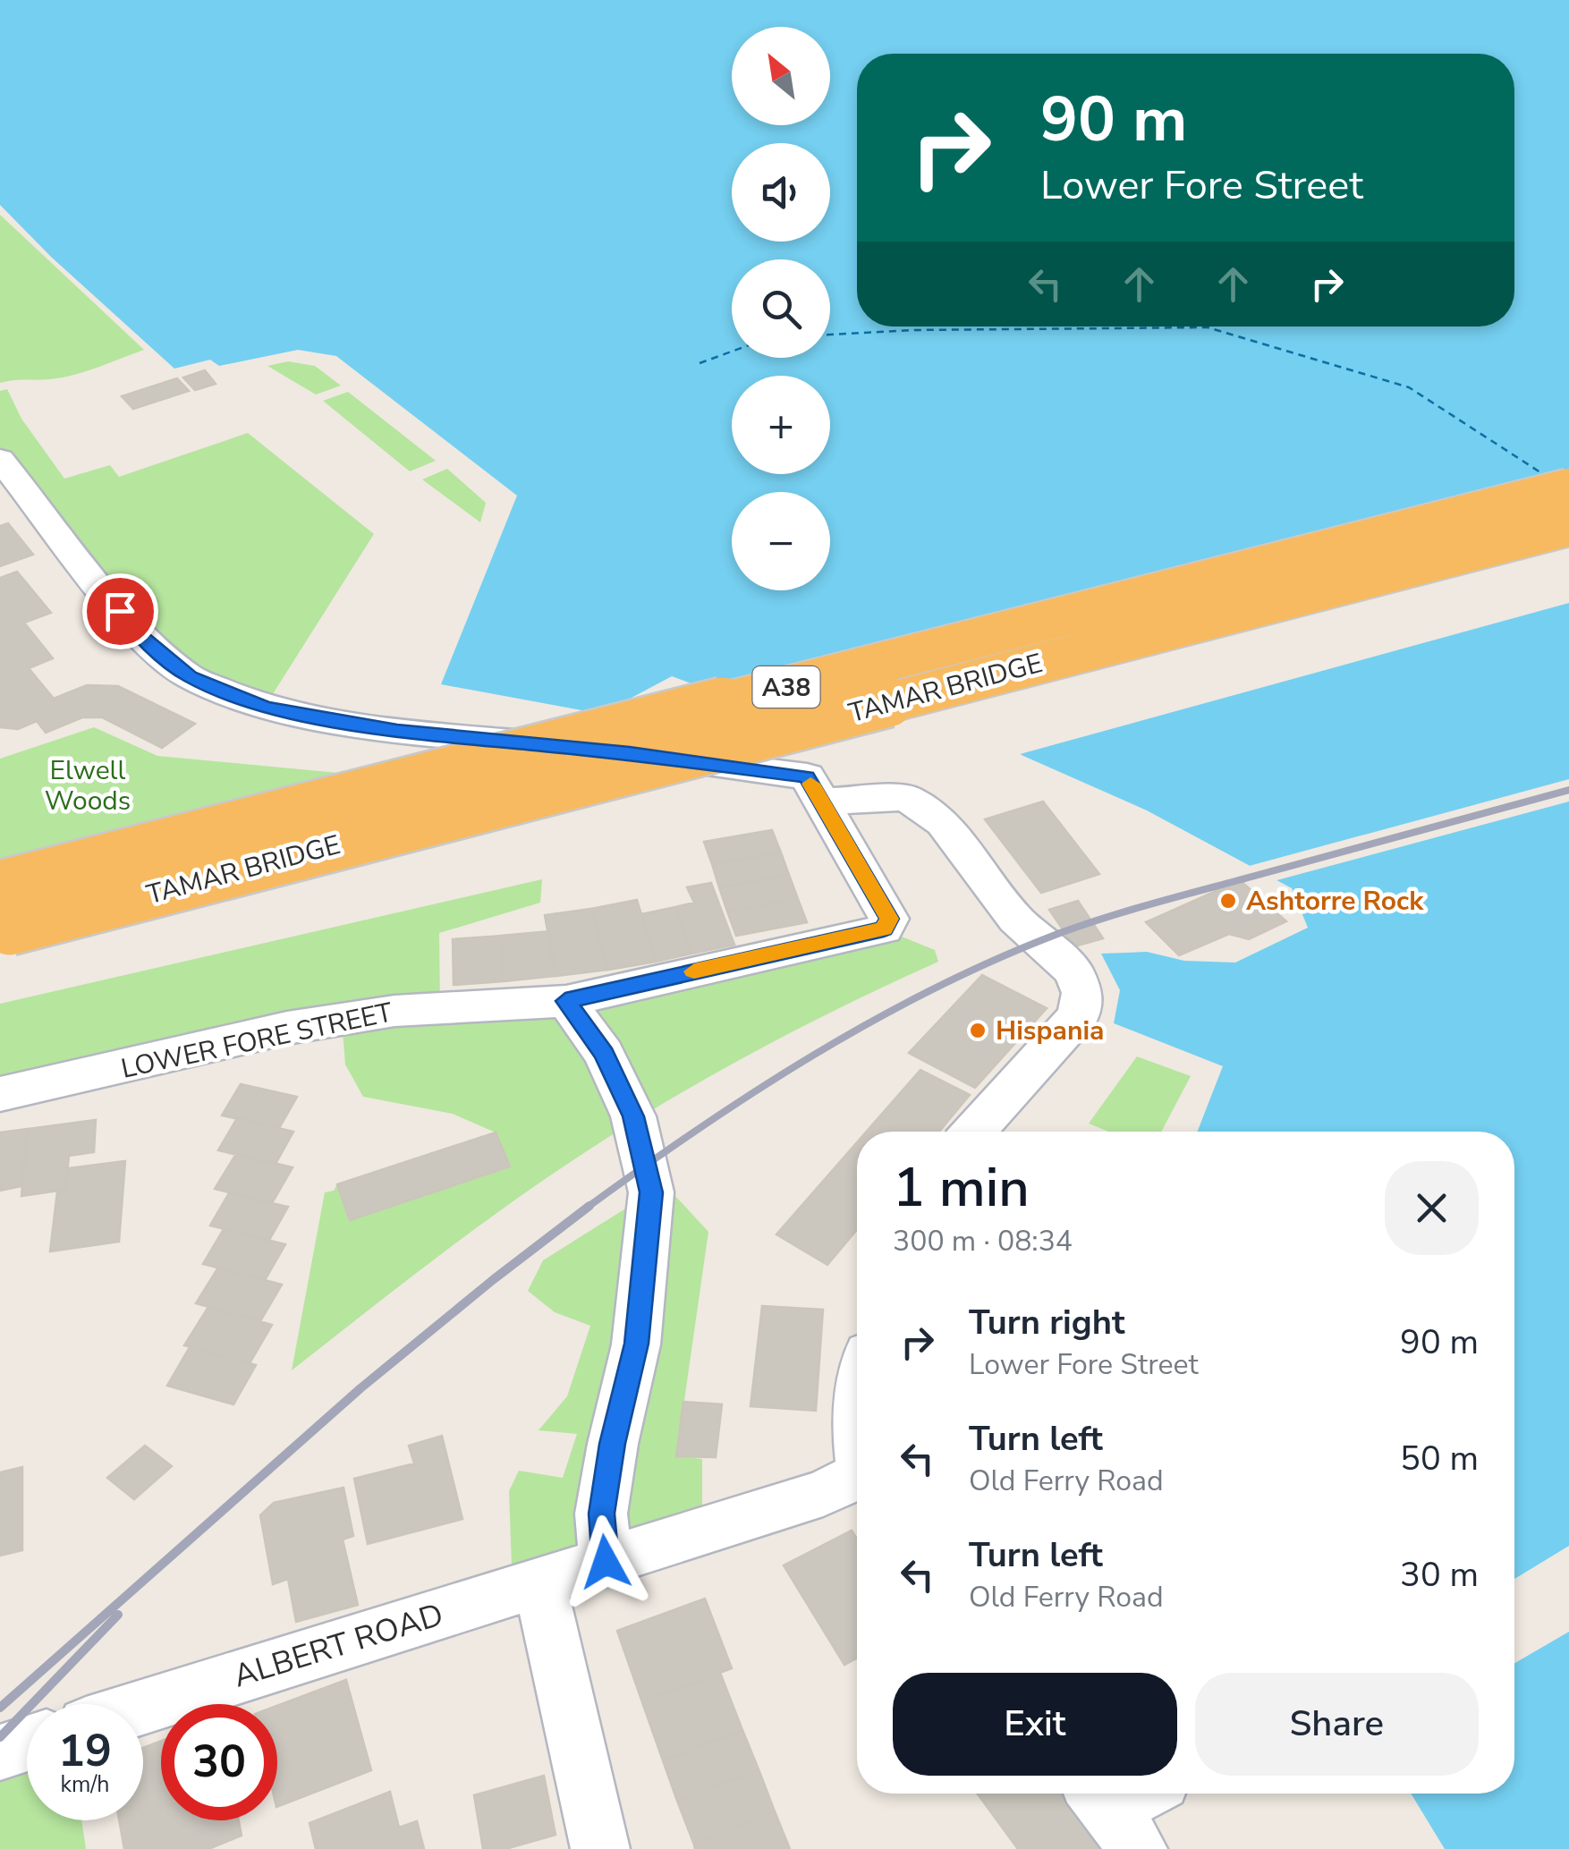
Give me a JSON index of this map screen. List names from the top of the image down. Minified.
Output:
{"streets":{"highway":["A38","TAMAR BRIDGE"],"street":["LOWER FORE STREET","ALBERT ROAD"]},"parks":["Elwell Woods"],"places":["Ashtorre Rock","Hispania"],"north":"top left","page":{"map_buttons":["+","−"],"turn":["90 m","Lower Fore Street"],"heading":["1 min","300 m · 08:34"],"list":[{"name":"Turn right","note":"Lower Fore Street","value":"90 m"},{"name":"Turn left","note":"Old Ferry Road","value":"50 m"},{"name":"Turn left","note":"Old Ferry Road","value":"30 m"}],"buttons":["Exit","Share"],"speed":"19 km/h","limit":"30"}}
